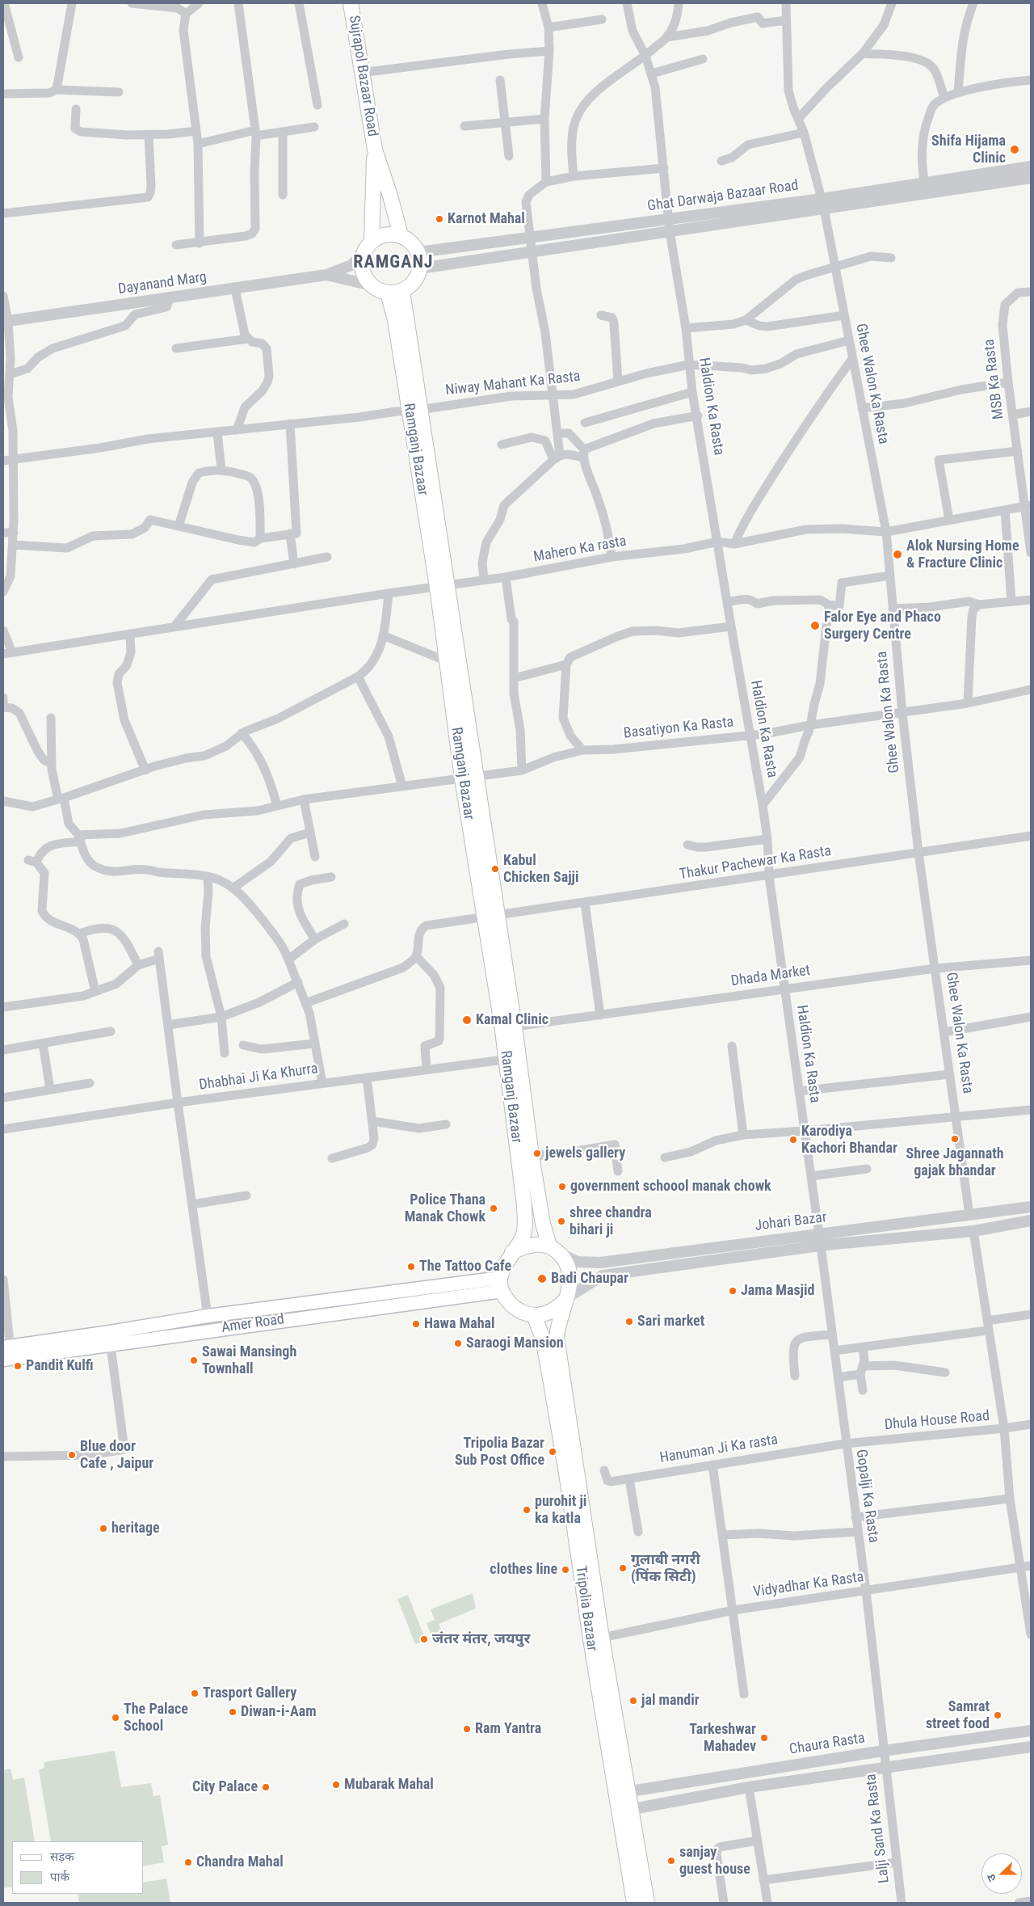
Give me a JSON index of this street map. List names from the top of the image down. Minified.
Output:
{"streets":{"main road":["Sujrapol Bazaar Road","Ramganj Bazaar","Amer Road","Tripolia Bazaar"],"street":["Ghat Darwaja Bazaar Road","Dayanand Marg","MSB Ka Rasta","Niway Mahant Ka Rasta","Ghee Walon Ka Rasta","Haldion Ka Rasta","Mahero Ka rasta","Basatiyon Ka Rasta","Thakur Pachewar Ka Rasta","Dhada Market","Dhabhai Ji Ka Khurra","Johari Bazar","Dhula House Road","Hanuman Ji Ka rasta","Gopalji Ka Rasta","Vidyadhar Ka Rasta","Chaura Rasta","Lalji Sand Ka Rasta"]},"crossings":[["Sujrapol Bazaar Road","Ghat Darwaja Bazaar Road"],["Sujrapol Bazaar Road","Ramganj Bazaar"],["Ghat Darwaja Bazaar Road","Ghee Walon Ka Rasta"],["Ghat Darwaja Bazaar Road","Haldion Ka Rasta"],["Ghat Darwaja Bazaar Road","Ramganj Bazaar"],["Niway Mahant Ka Rasta","Ghee Walon Ka Rasta"],["Niway Mahant Ka Rasta","Haldion Ka Rasta"],["Niway Mahant Ka Rasta","Ramganj Bazaar"],["Ghee Walon Ka Rasta","Basatiyon Ka Rasta"],["Ghee Walon Ka Rasta","Thakur Pachewar Ka Rasta"],["Ghee Walon Ka Rasta","Dhada Market"],["Ghee Walon Ka Rasta","Johari Bazar"],["Haldion Ka Rasta","Mahero Ka rasta"],["Haldion Ka Rasta","Basatiyon Ka Rasta"],["Haldion Ka Rasta","Thakur Pachewar Ka Rasta"],["Haldion Ka Rasta","Dhada Market"],["Haldion Ka Rasta","Johari Bazar"],["Haldion Ka Rasta","Gopalji Ka Rasta"],["Ramganj Bazaar","Mahero Ka rasta"],["Ramganj Bazaar","Basatiyon Ka Rasta"],["Ramganj Bazaar","Thakur Pachewar Ka Rasta"],["Ramganj Bazaar","Dhada Market"],["Ramganj Bazaar","Dhabhai Ji Ka Khurra"],["Ramganj Bazaar","Johari Bazar"],["Ramganj Bazaar","Amer Road"],["Ramganj Bazaar","Tripolia Bazaar"],["Johari Bazar","Amer Road"],["Johari Bazar","Gopalji Ka Rasta"],["Johari Bazar","Tripolia Bazaar"],["Amer Road","Tripolia Bazaar"],["Dhula House Road","Hanuman Ji Ka rasta"],["Dhula House Road","Gopalji Ka Rasta"],["Hanuman Ji Ka rasta","Gopalji Ka Rasta"],["Gopalji Ka Rasta","Vidyadhar Ka Rasta"],["Gopalji Ka Rasta","Chaura Rasta"],["Gopalji Ka Rasta","Lalji Sand Ka Rasta"],["Vidyadhar Ka Rasta","Tripolia Bazaar"],["Tripolia Bazaar","Chaura Rasta"],["Chaura Rasta","Lalji Sand Ka Rasta"]],"districts":["RAMGANJ"],"places":["Shifa Hijama Clinic","Karnot Mahal","Alok Nursing Home & Fracture Clinic","Falor Eye and Phaco Surgery Centre","Kabul Chicken Sajji","Kamal Clinic","Shree Jagannath gajak bhandar","Karodiya Kachori Bhandar","jewels gallery","government schoool manak chowk","Police Thana Manak Chowk","shree chandra bihari ji","The Tattoo Cafe","Badi Chaupar","Jama Masjid","Sari market","Hawa Mahal","Saraogi Mansion","Sawai Mansingh Townhall","Pandit Kulfi","Tripolia Bazar Sub Post Office","Blue door Cafe , Jaipur","purohit ji ka katla","heritage","गुलाबी नगरी (पिंक सिटी)","clothes line","जंतर मंतर, जयपुर","Trasport Gallery","jal mandir","Diwan-i-Aam","Samrat street food","The Palace School","Ram Yantra","Tarkeshwar Mahadev","Mubarak Mahal","City Palace","sanjay guest house","Chandra Mahal"],"legend":["सड़क","पार्क"],"north":"left"}
